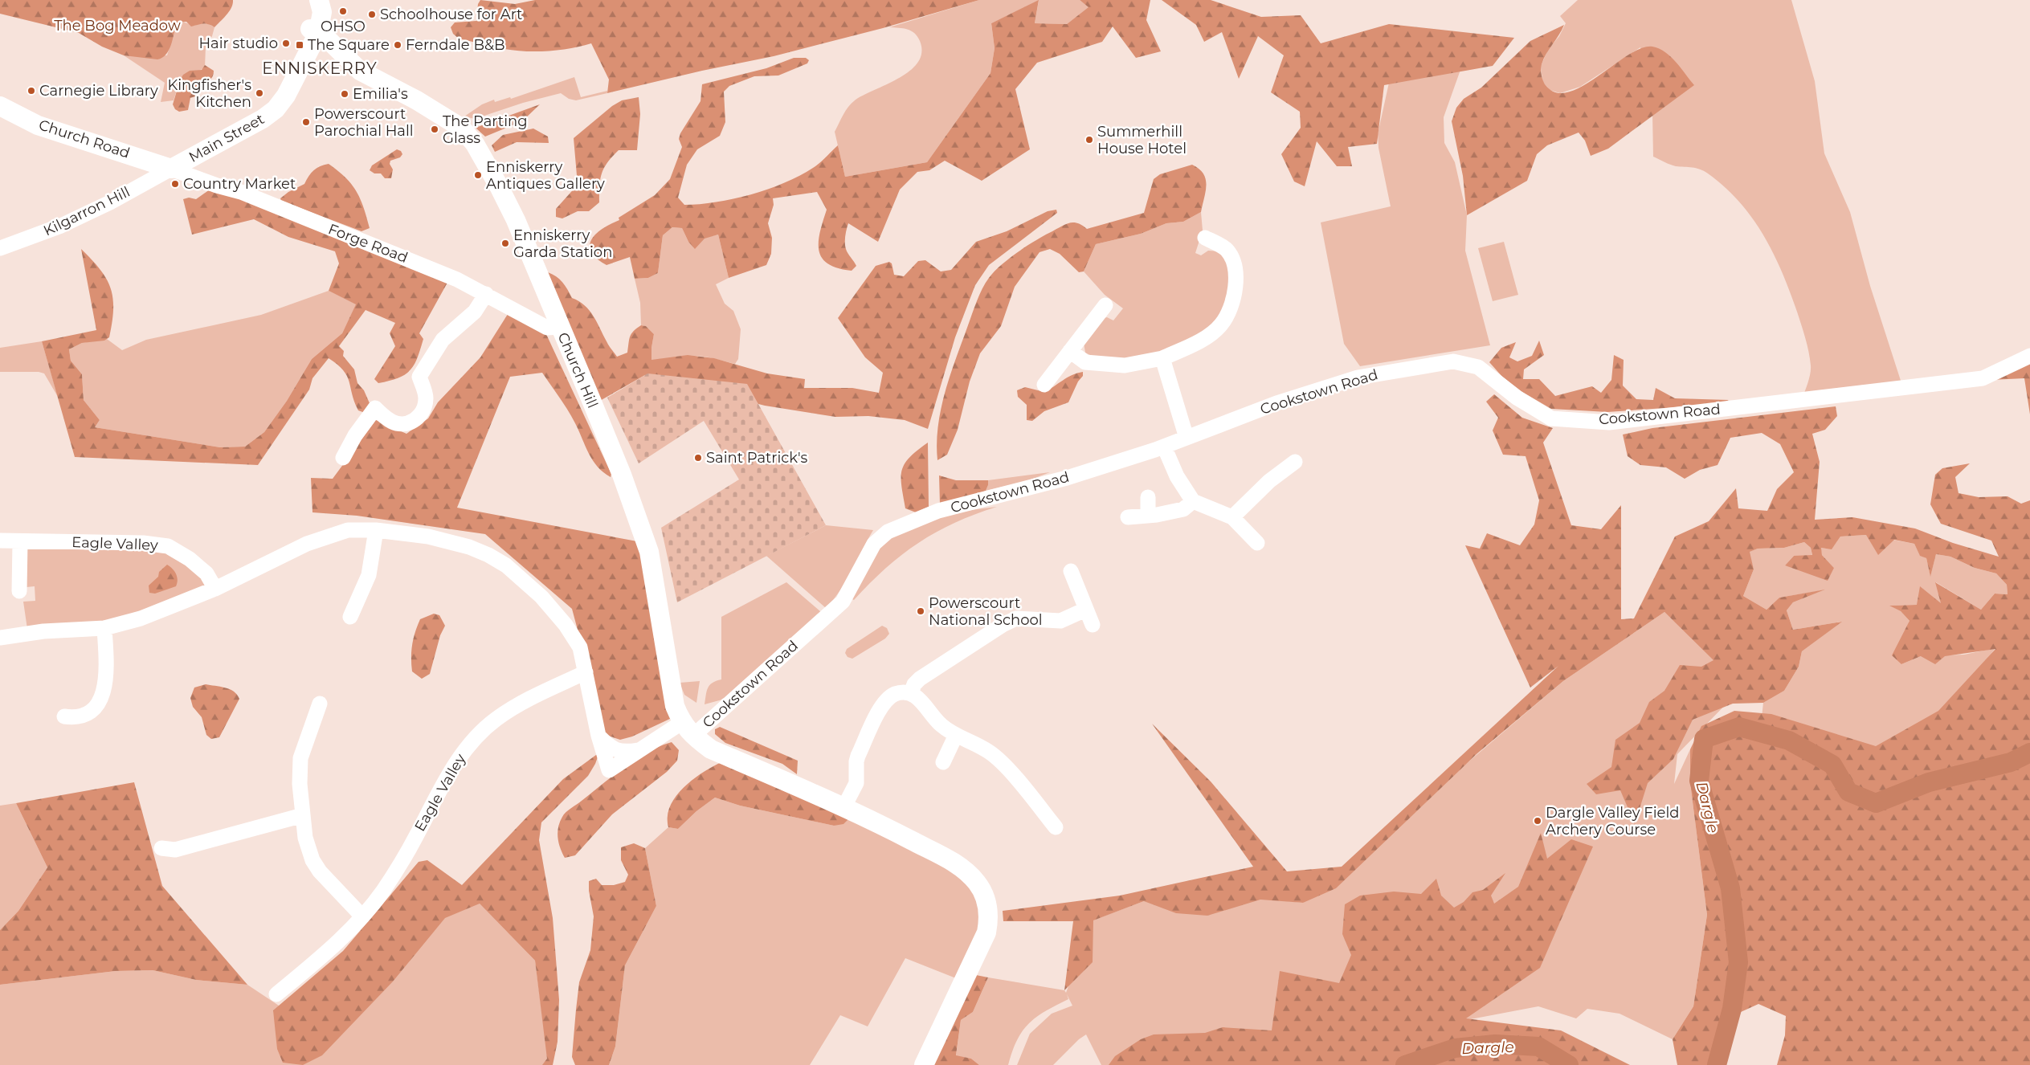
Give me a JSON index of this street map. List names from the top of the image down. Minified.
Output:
{"streets":{"main road":["Main Street","Church Road","Church Hill"],"street":["Kilgarron Hill","Forge Road","Cookstown Road","Eagle Valley"]},"crossings":[["Main Street","Church Road"],["Main Street","Kilgarron Hill"],["Main Street","Forge Road"],["Main Street","Church Hill"],["Church Road","Kilgarron Hill"],["Church Road","Forge Road"],["Kilgarron Hill","Forge Road"],["Forge Road","Church Hill"],["Church Hill","Cookstown Road"]],"districts":["ENNISKERRY"],"water":["Dargle"],"parks":["The Bog Meadow"],"places":{"other":["OHSO","Schoolhouse for Art","Hair studio","Ferndale B&B","Carnegie Library","Kingfisher's Kitchen","Emilia's","Powerscourt Parochial Hall","The Parting Glass","Summerhill House Hotel","Enniskerry Antiques Gallery","Country Market","Enniskerry Garda Station","Saint Patrick's","Powerscourt National School","Dargle Valley Field Archery Course"],"transit":["The Square"]}}
